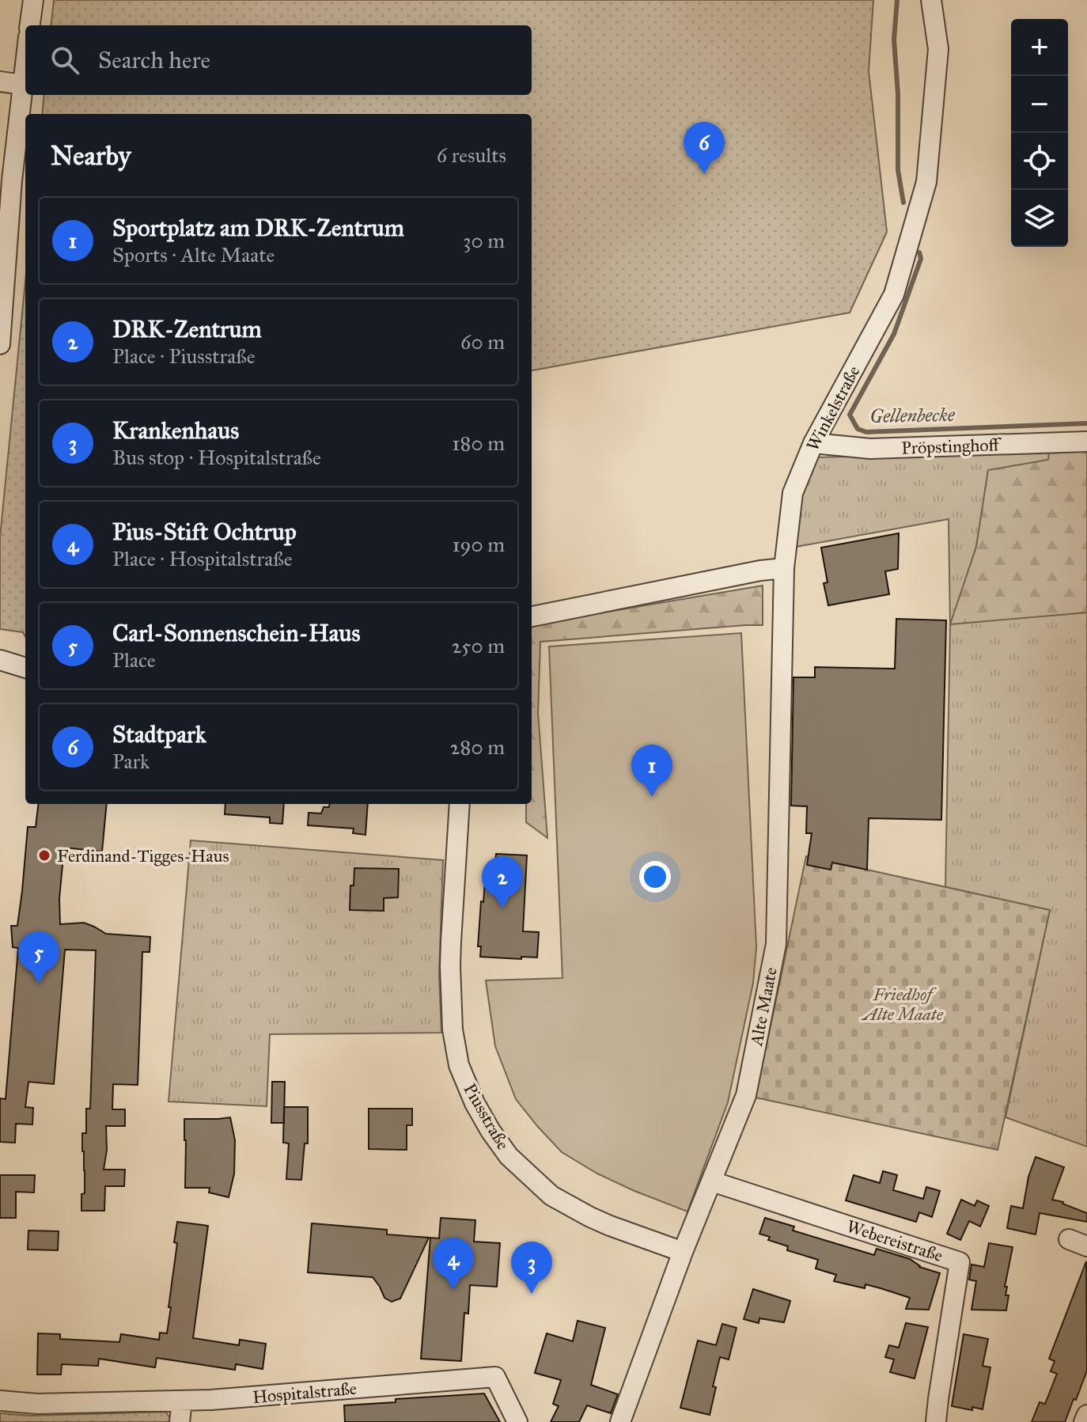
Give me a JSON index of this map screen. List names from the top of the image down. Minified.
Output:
{"streets":{"street":["Winkelstraße","Pröpstinghoff","Alte Maate","Piusstraße","Webereistraße","Hospitalstraße"]},"crossings":[["Winkelstraße","Pröpstinghoff"],["Winkelstraße","Alte Maate"],["Alte Maate","Piusstraße"],["Alte Maate","Webereistraße"]],"water":["Gellenbecke"],"parks":["Friedhof Alte Maate"],"places":["Ferdinand-Tigges-Haus"],"page":{"map_buttons":["+","−"],"search":"Search here","heading":["Nearby","6 results"],"pins":["6","1","2","5","4","3"],"list":[{"mark":"1","name":"Sportplatz am DRK-Zentrum","note":"Sports · Alte Maate","value":"30 m"},{"mark":"2","name":"DRK-Zentrum","note":"Place · Piusstraße","value":"60 m"},{"mark":"3","name":"Krankenhaus","note":"Bus stop · Hospitalstraße","value":"180 m"},{"mark":"4","name":"Pius-Stift Ochtrup","note":"Place · Hospitalstraße","value":"190 m"},{"mark":"5","name":"Carl-Sonnenschein-Haus","note":"Place","value":"250 m"},{"mark":"6","name":"Stadtpark","note":"Park","value":"280 m"}]}}
